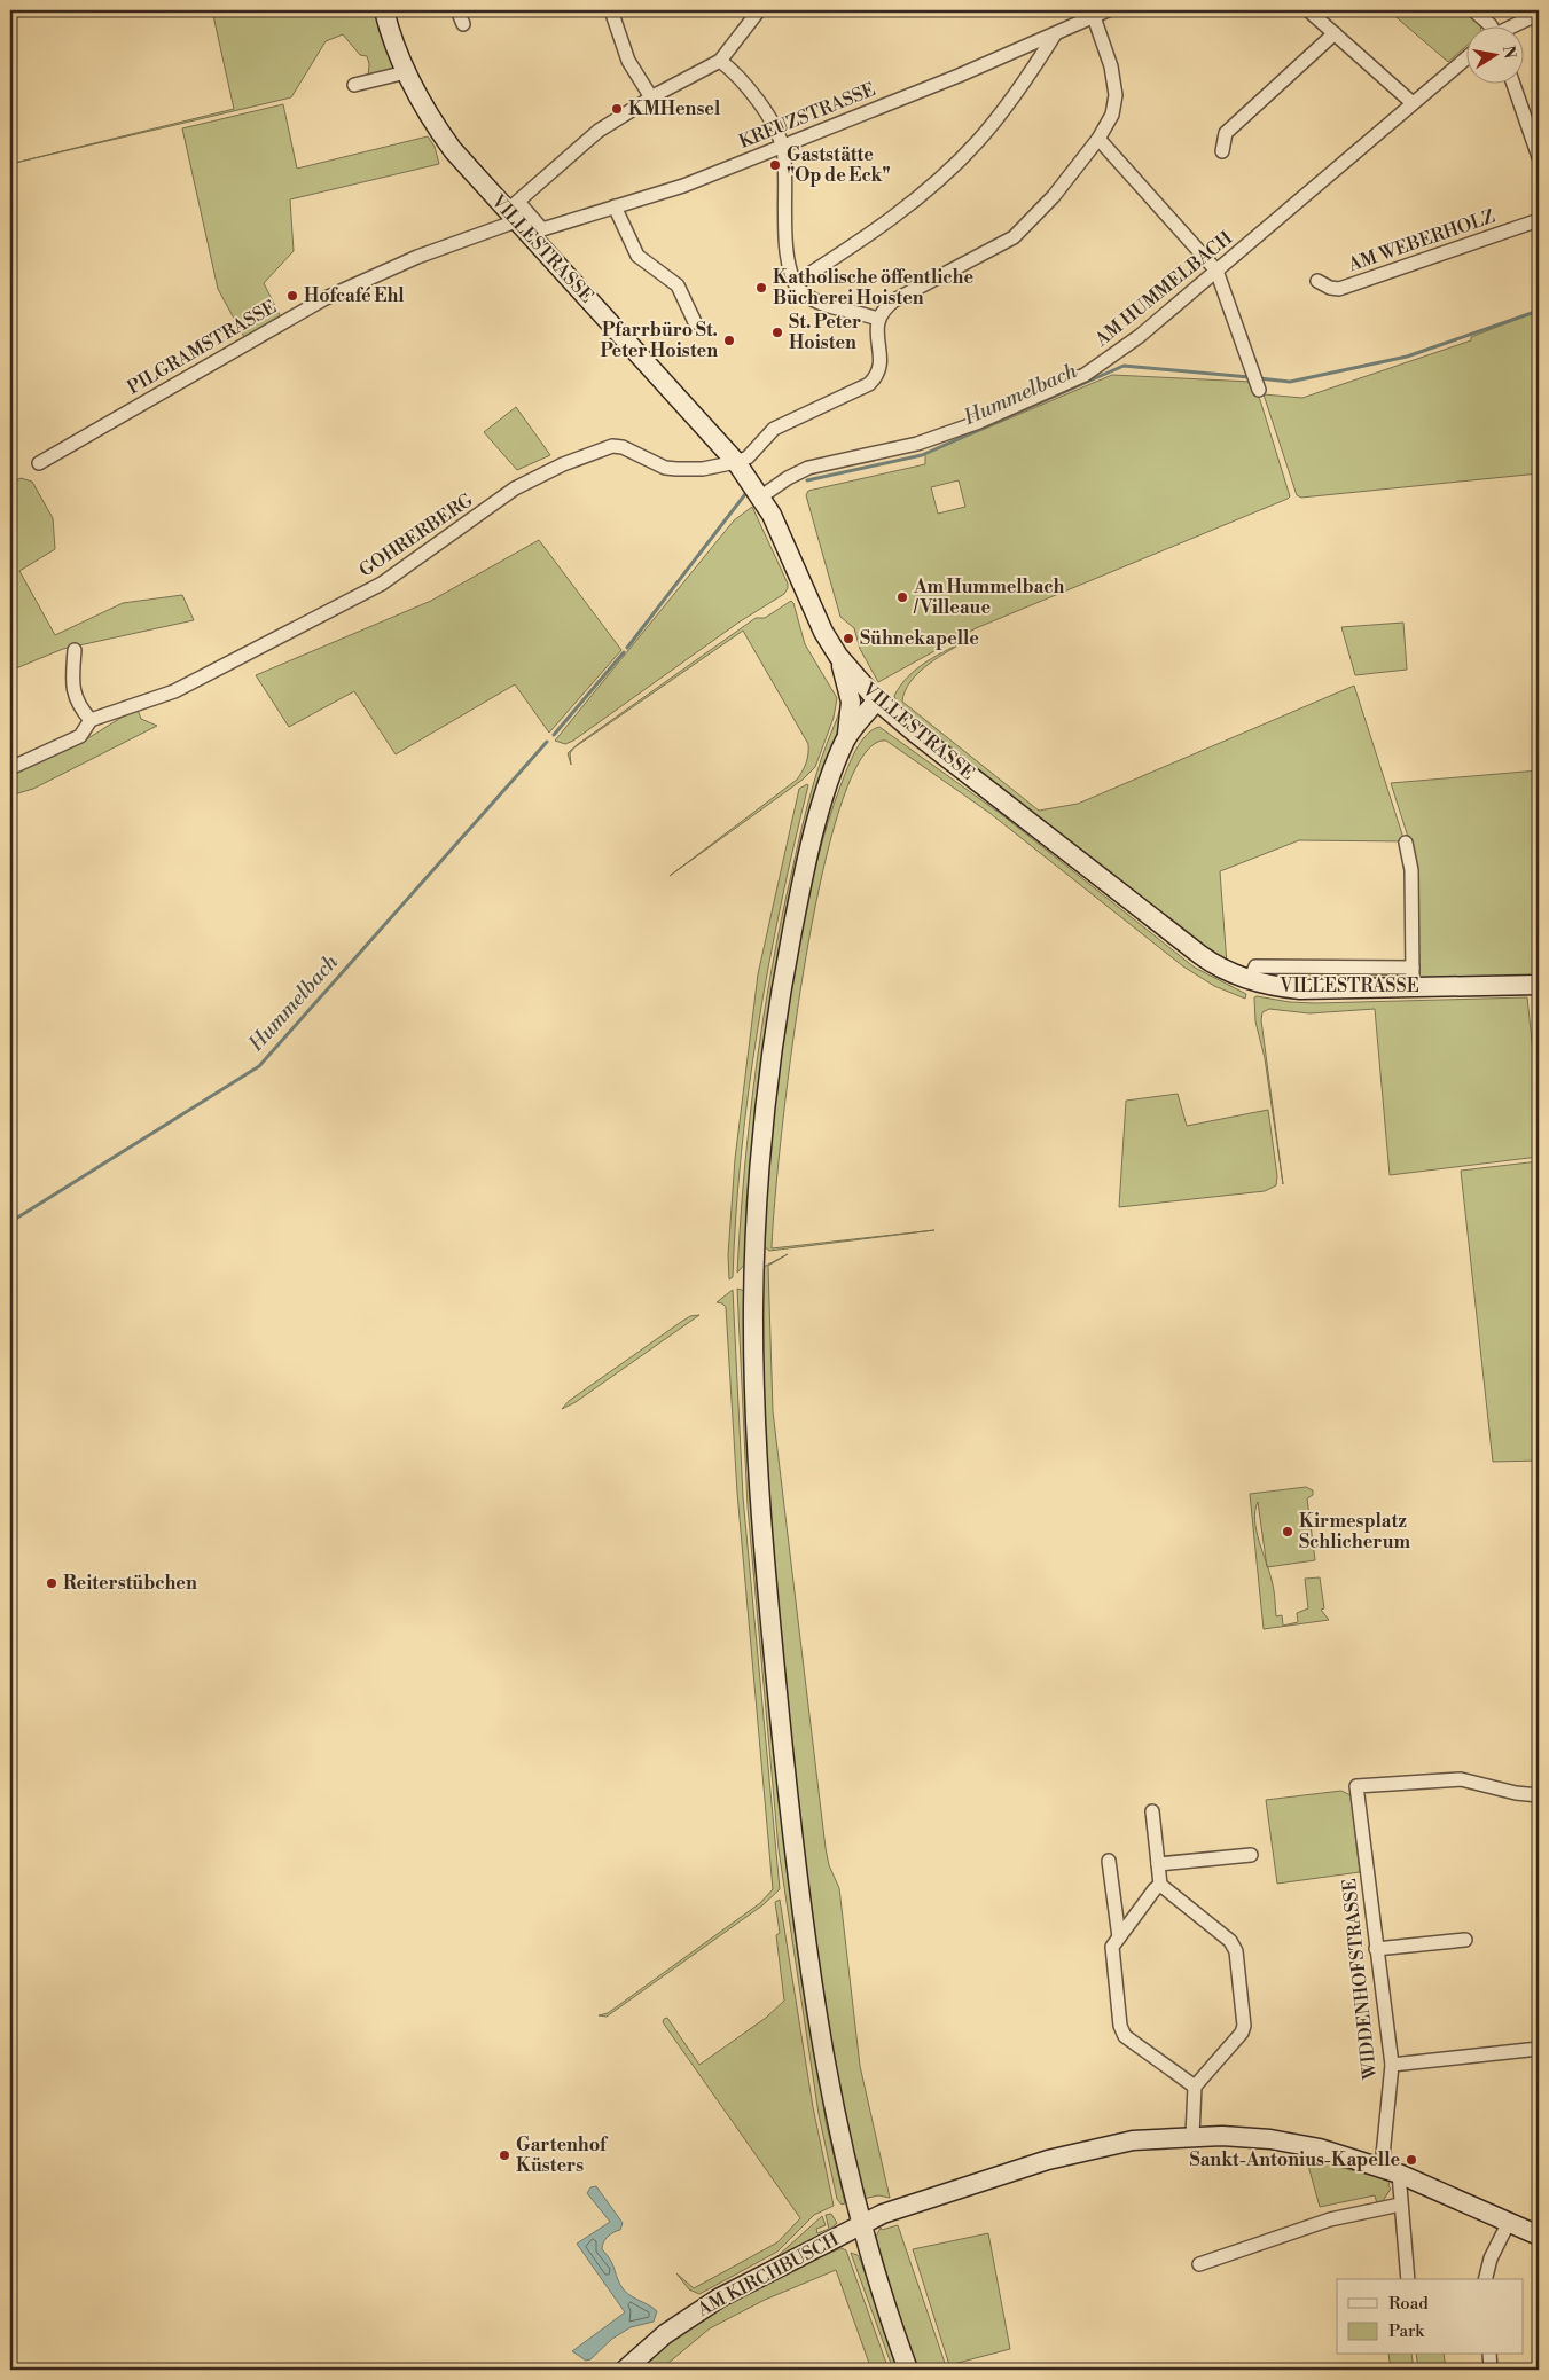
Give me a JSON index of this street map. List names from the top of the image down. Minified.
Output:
{"streets":{"main road":["VILLESTRASSE","AM KIRCHBUSCH"],"street":["KREUZSTRASSE","AM WEBERHOLZ","AM HUMMELBACH","PILGRAMSTRASSE","GOHRERBERG","WIDDENHOFSTRASSE"]},"crossings":[["KREUZSTRASSE","VILLESTRASSE"],["VILLESTRASSE","AM HUMMELBACH"],["VILLESTRASSE","PILGRAMSTRASSE"],["VILLESTRASSE","GOHRERBERG"],["WIDDENHOFSTRASSE","AM KIRCHBUSCH"]],"water":["Hummelbach"],"places":["KMHensel","Gaststätte \"Op de Eck\"","Katholische öffentliche Bücherei Hoisten","Hofcafé Ehl","St. Peter Hoisten","Pfarrbüro St. Peter Hoisten","Am Hummelbach / Villeaue","Sühnekapelle","Kirmesplatz Schlicherum","Reiterstübchen","Gartenhof Küsters","Sankt-Antonius-Kapelle"],"legend":["Road","Park"],"north":"right"}
